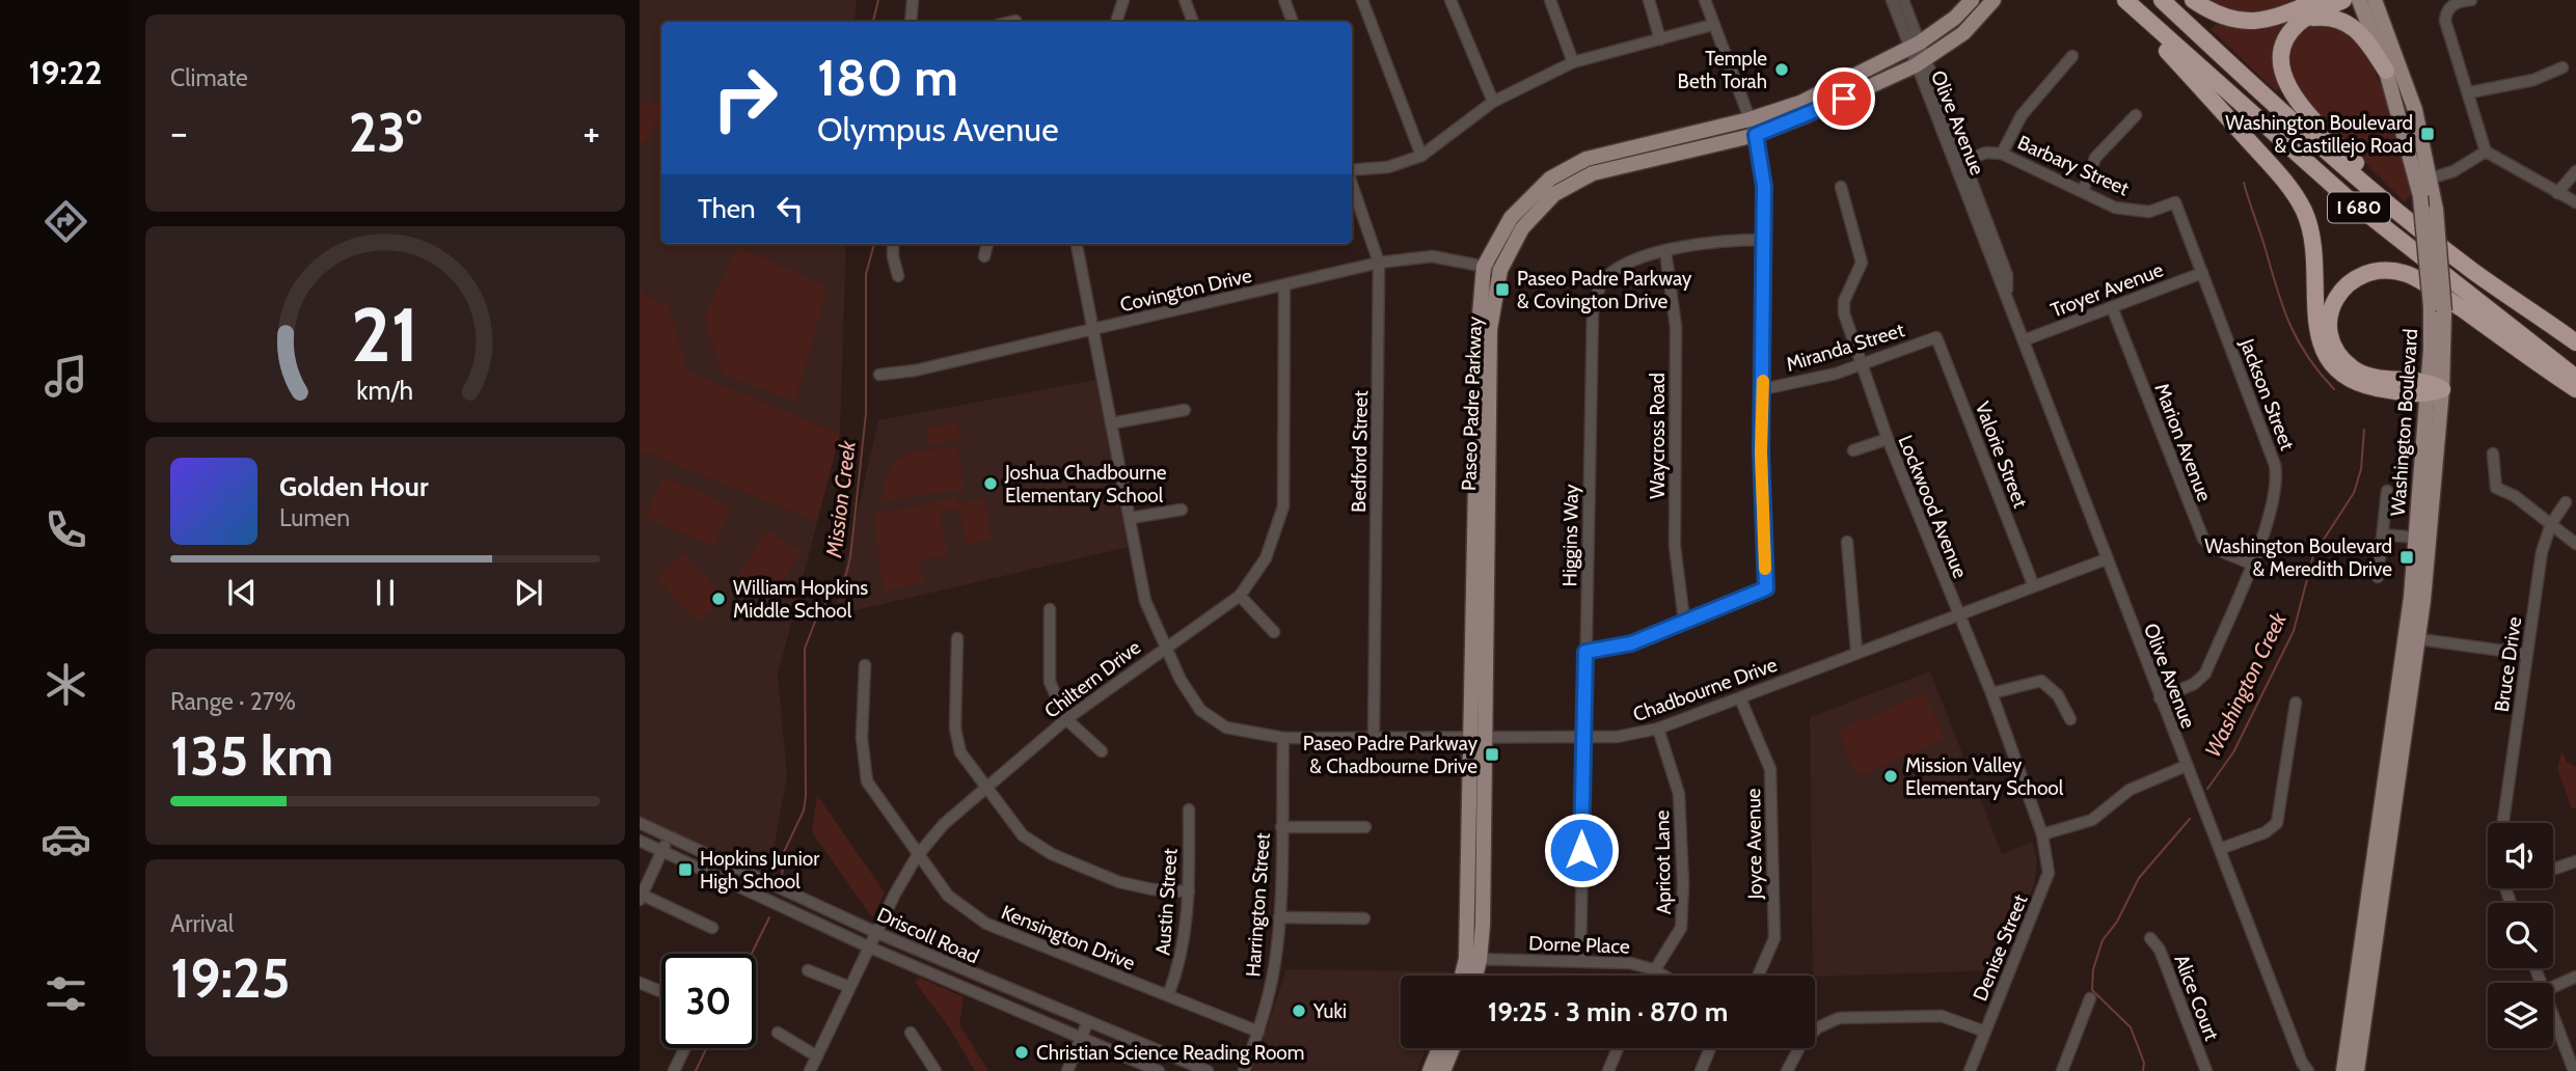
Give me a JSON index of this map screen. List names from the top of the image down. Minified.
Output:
{"streets":{"highway":["I 680"],"main road":["Paseo Padre Parkway","Washington Boulevard"],"street":["Olive Avenue","Barbary Street","Covington Drive","Troyer Avenue","Miranda Street","Jackson Street","Waycross Road","Marion Avenue","Bedford Street","Valorie Street","Lockwood Avenue","Higgins Way","Bruce Drive","Chiltern Drive","Chadbourne Drive","Joyce Avenue","Apricot Lane","Austin Street","Harrington Street","Driscoll Road","Kensington Drive","Dorne Place","Denise Street","Alice Court"]},"crossings":[["Olive Avenue","Barbary Street"],["Olive Avenue","Troyer Avenue"],["Olive Avenue","Jackson Street"],["Olive Avenue","Paseo Padre Parkway"],["Olive Avenue","Chadbourne Drive"],["Barbary Street","Jackson Street"],["Covington Drive","Paseo Padre Parkway"],["Covington Drive","Bedford Street"],["Covington Drive","Chiltern Drive"],["Covington Drive","Chadbourne Drive"],["Troyer Avenue","Jackson Street"],["Troyer Avenue","Marion Avenue"],["Miranda Street","Valorie Street"],["Miranda Street","Lockwood Avenue"],["Jackson Street","Marion Avenue"],["Paseo Padre Parkway","Chadbourne Drive"],["Paseo Padre Parkway","Dorne Place"],["Waycross Road","Higgins Way"],["Bedford Street","Chadbourne Drive"],["Valorie Street","Chadbourne Drive"],["Lockwood Avenue","Chadbourne Drive"],["Lockwood Avenue","Denise Street"],["Higgins Way","Chadbourne Drive"],["Higgins Way","Dorne Place"],["Chiltern Drive","Chadbourne Drive"],["Chiltern Drive","Driscoll Road"],["Chiltern Drive","Kensington Drive"],["Chadbourne Drive","Joyce Avenue"],["Chadbourne Drive","Apricot Lane"],["Chadbourne Drive","Harrington Street"],["Apricot Lane","Dorne Place"],["Austin Street","Kensington Drive"],["Harrington Street","Kensington Drive"]],"water":["Mission Creek","Washington Creek"],"places":{"other":["Temple Beth Torah","Joshua Chadbourne Elementary School","William Hopkins Middle School","Mission Valley Elementary School","Yuki","Christian Science Reading Room"],"transit":["Washington Boulevard & Castillejo Road","Paseo Padre Parkway & Covington Drive","Washington Boulevard & Meredith Drive","Paseo Padre Parkway & Chadbourne Drive","Hopkins Junior High School"]},"page":{"tabs":"19:22","tile":["Climate",["Range · 27%","135 km"],["Arrival","19:25"]],"turn":["180 m","Olympus Avenue"],"heat":["−","23°","+"],"then":"Then","song":["Golden Hour","Lumen"],"limit":"30","trip":"19:25 · 3 min · 870 m","gauge":["21","km/h"]}}
